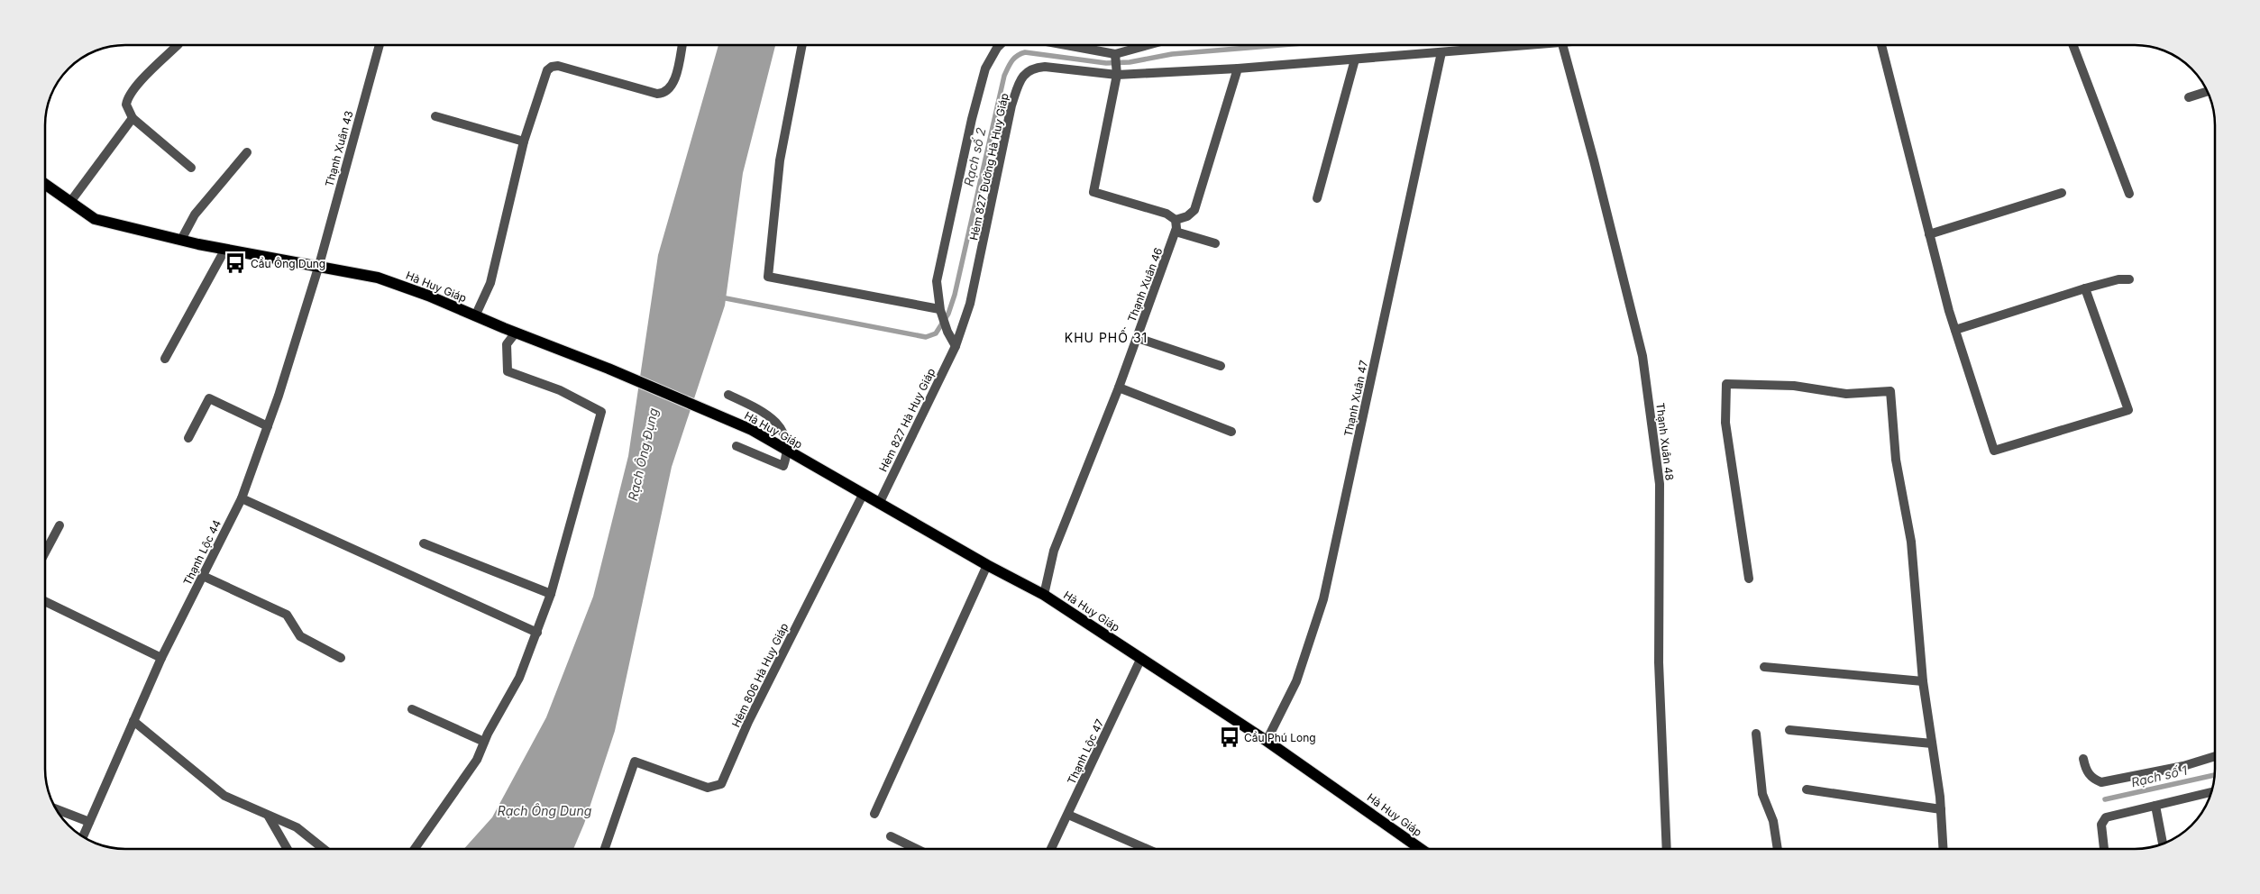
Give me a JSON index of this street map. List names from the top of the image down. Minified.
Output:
{"streets":{"main road":["Hà Huy Giáp"],"street":["Thạnh Xuân 43","Hẻm 827 Đường Hà Huy Giáp","Thạnh Xuân 46","Thạnh Xuân 47","Hẻm 827 Hà Huy Giáp","Thạnh Xuân 48","Thạnh Lộc 44","Hẻm 806 Hà Huy Giáp","Thạnh Lộc 47"]},"crossings":[["Thạnh Xuân 43","Hà Huy Giáp"],["Thạnh Xuân 43","Thạnh Lộc 44"],["Hẻm 827 Đường Hà Huy Giáp","Thạnh Xuân 47"],["Hẻm 827 Đường Hà Huy Giáp","Hẻm 827 Hà Huy Giáp"],["Thạnh Xuân 46","Hà Huy Giáp"],["Hà Huy Giáp","Thạnh Xuân 47"],["Hà Huy Giáp","Hẻm 827 Hà Huy Giáp"],["Hà Huy Giáp","Thạnh Lộc 44"],["Hà Huy Giáp","Hẻm 806 Hà Huy Giáp"],["Hà Huy Giáp","Thạnh Lộc 47"]],"districts":["KHU PHỐ 31"],"water":["Rạch số 2","Rạch Ông Đụng","Rạch số 1","Rạch Ông Dung"],"places":{"bus stop":["Cầu Ông Dung","Cầu Phú Long"]}}
